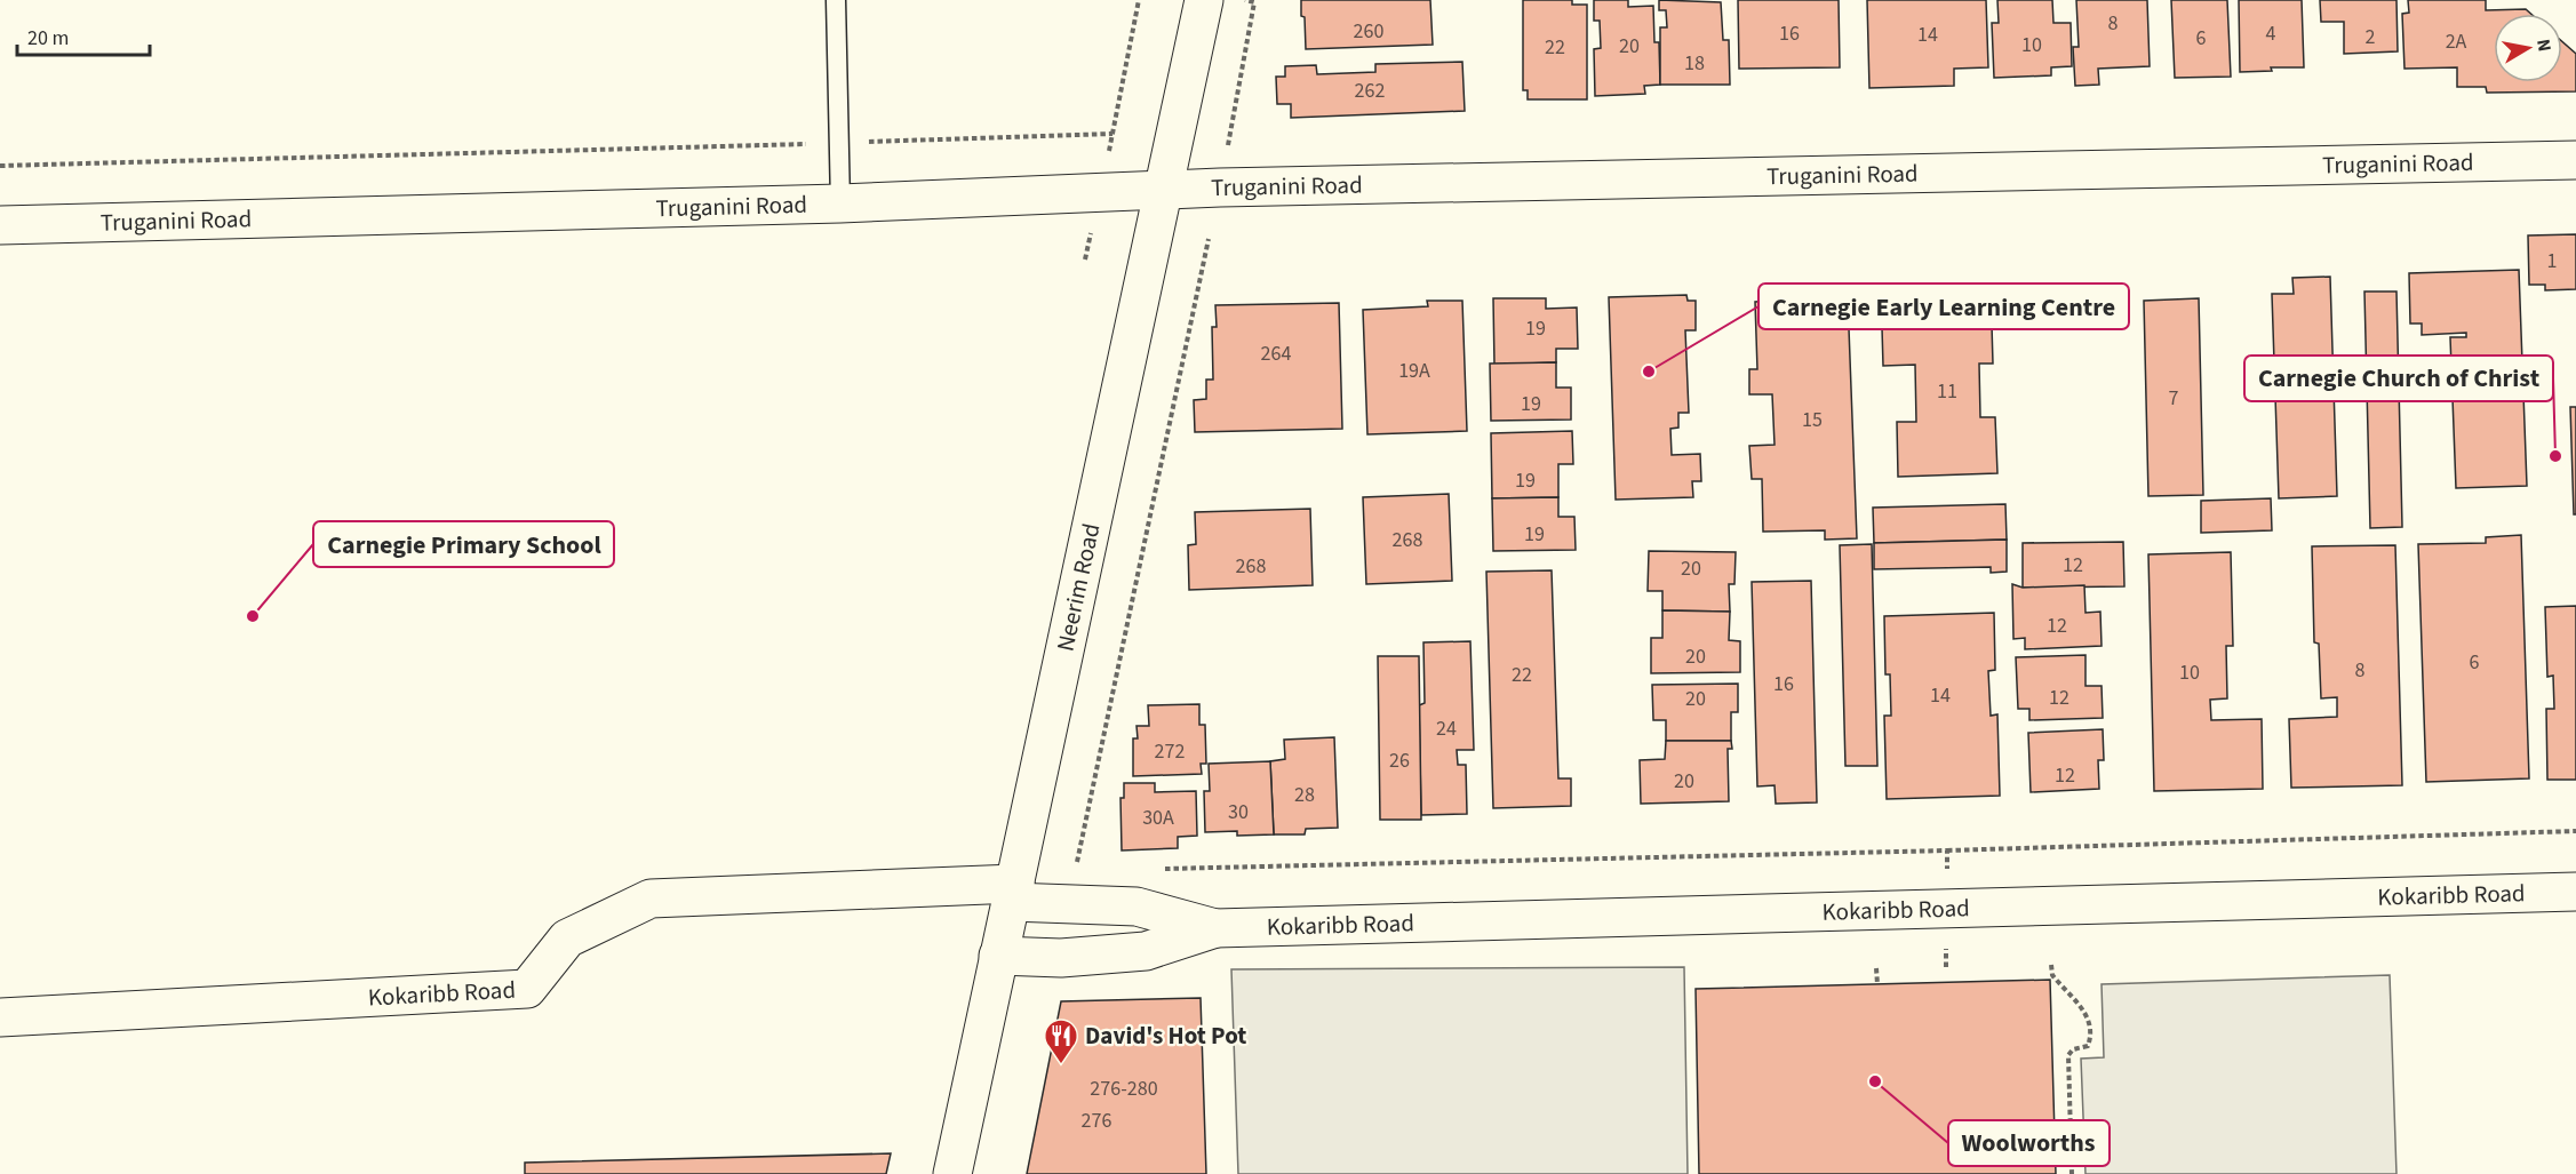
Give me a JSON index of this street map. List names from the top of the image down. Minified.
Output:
{"streets":{"street":["Truganini Road","Neerim Road","Kokaribb Road"]},"crossings":[["Truganini Road","Neerim Road"],["Neerim Road","Kokaribb Road"]],"places":{"other":["Carnegie Early Learning Centre","Carnegie Church of Christ","Carnegie Primary School","Woolworths"],"restaurant":["David's Hot Pot"]},"house_numbers":["8","260","16","4","14","2","6","2A","10","20","22","18","262","1","19","264","19A","11","7","19","15","19","19","268","12","268","20","12","20","6","8","10","22","16","14","12","20","24","272","26","12","20","28","30","30A","276-280","276"],"scale_bar":"20 m","north":"right"}
